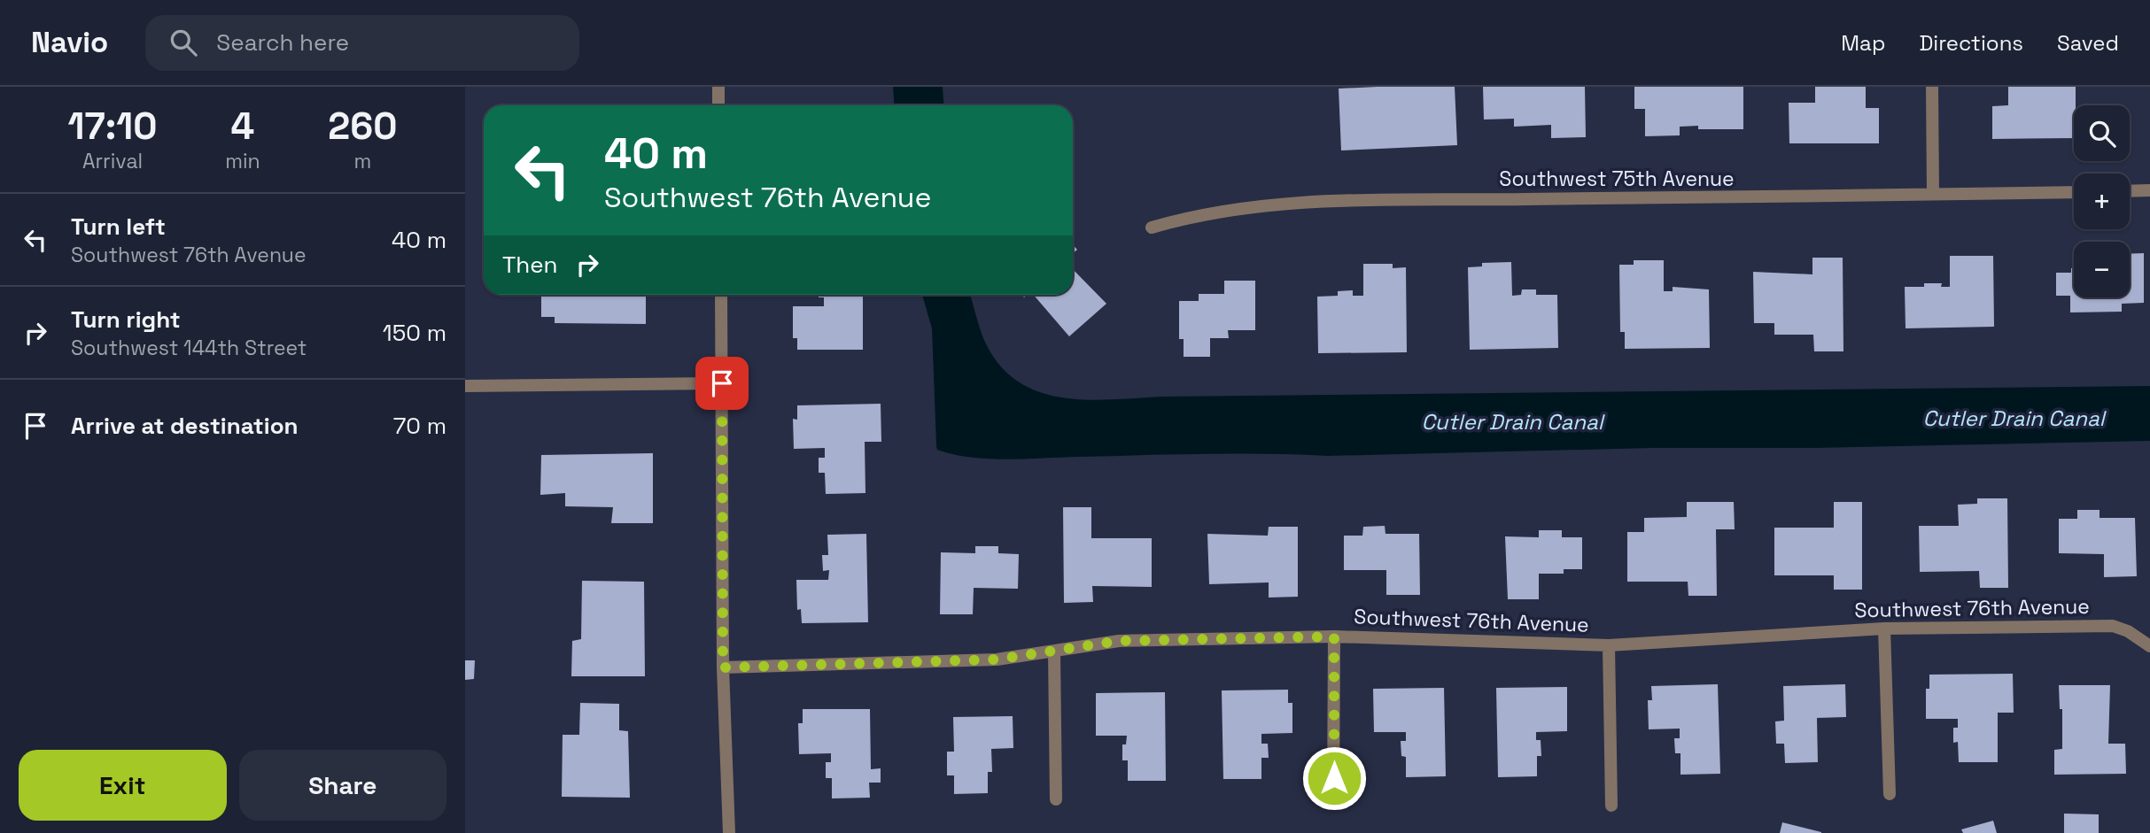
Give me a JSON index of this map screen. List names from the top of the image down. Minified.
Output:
{"streets":{"street":["Southwest 75th Avenue","Southwest 76th Avenue"]},"water":["Cutler Drain Canal"],"page":{"header":"Navio","search":"Search here","nav":["Map","Directions","Saved"],"eta":["17:10","Arrival","4","min","260","m"],"map_buttons":["+","−"],"turn":["40 m","Southwest 76th Avenue"],"list":[{"name":"Turn left","note":"Southwest 76th Avenue","value":"40 m"},{"name":"Turn right","note":"Southwest 144th Street","value":"150 m"},{"name":"Arrive at destination","value":"70 m"}],"then":"Then","buttons":["Exit","Share"]}}
